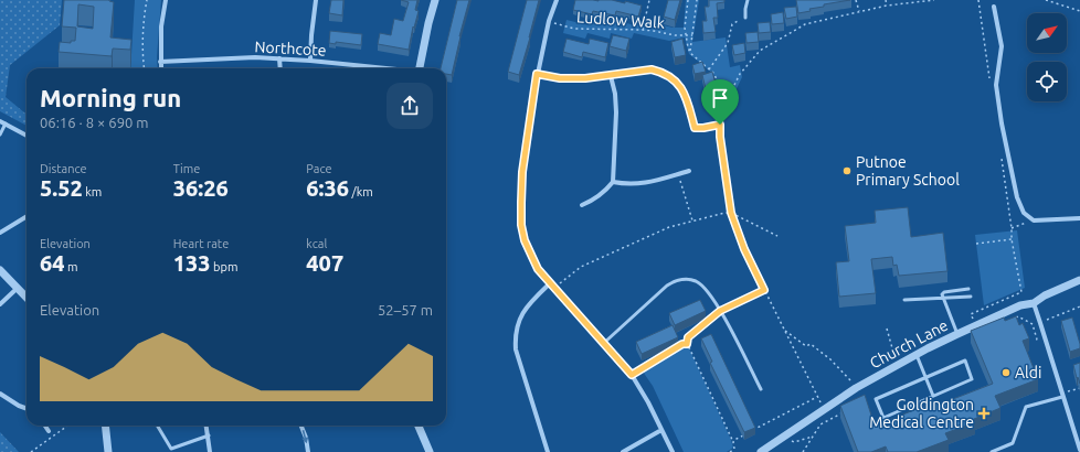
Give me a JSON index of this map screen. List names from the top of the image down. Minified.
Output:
{"streets":{"street":["Northcote","Church Lane"],"path":["Ludlow Walk"]},"places":{"other":["Putnoe Primary School","Aldi"],"health":["Goldington Medical Centre"]},"north":"top right","page":{"heading":["Morning run","06:16 · 8 × 690 m"],"stats":[["Distance","5.52 km"],["Time","36:26"],["Pace","6:36 /km"],["Elevation","64 m"],["Heart rate","133 bpm"],["kcal","407"]],"chart":["Elevation","52–57 m"]}}
